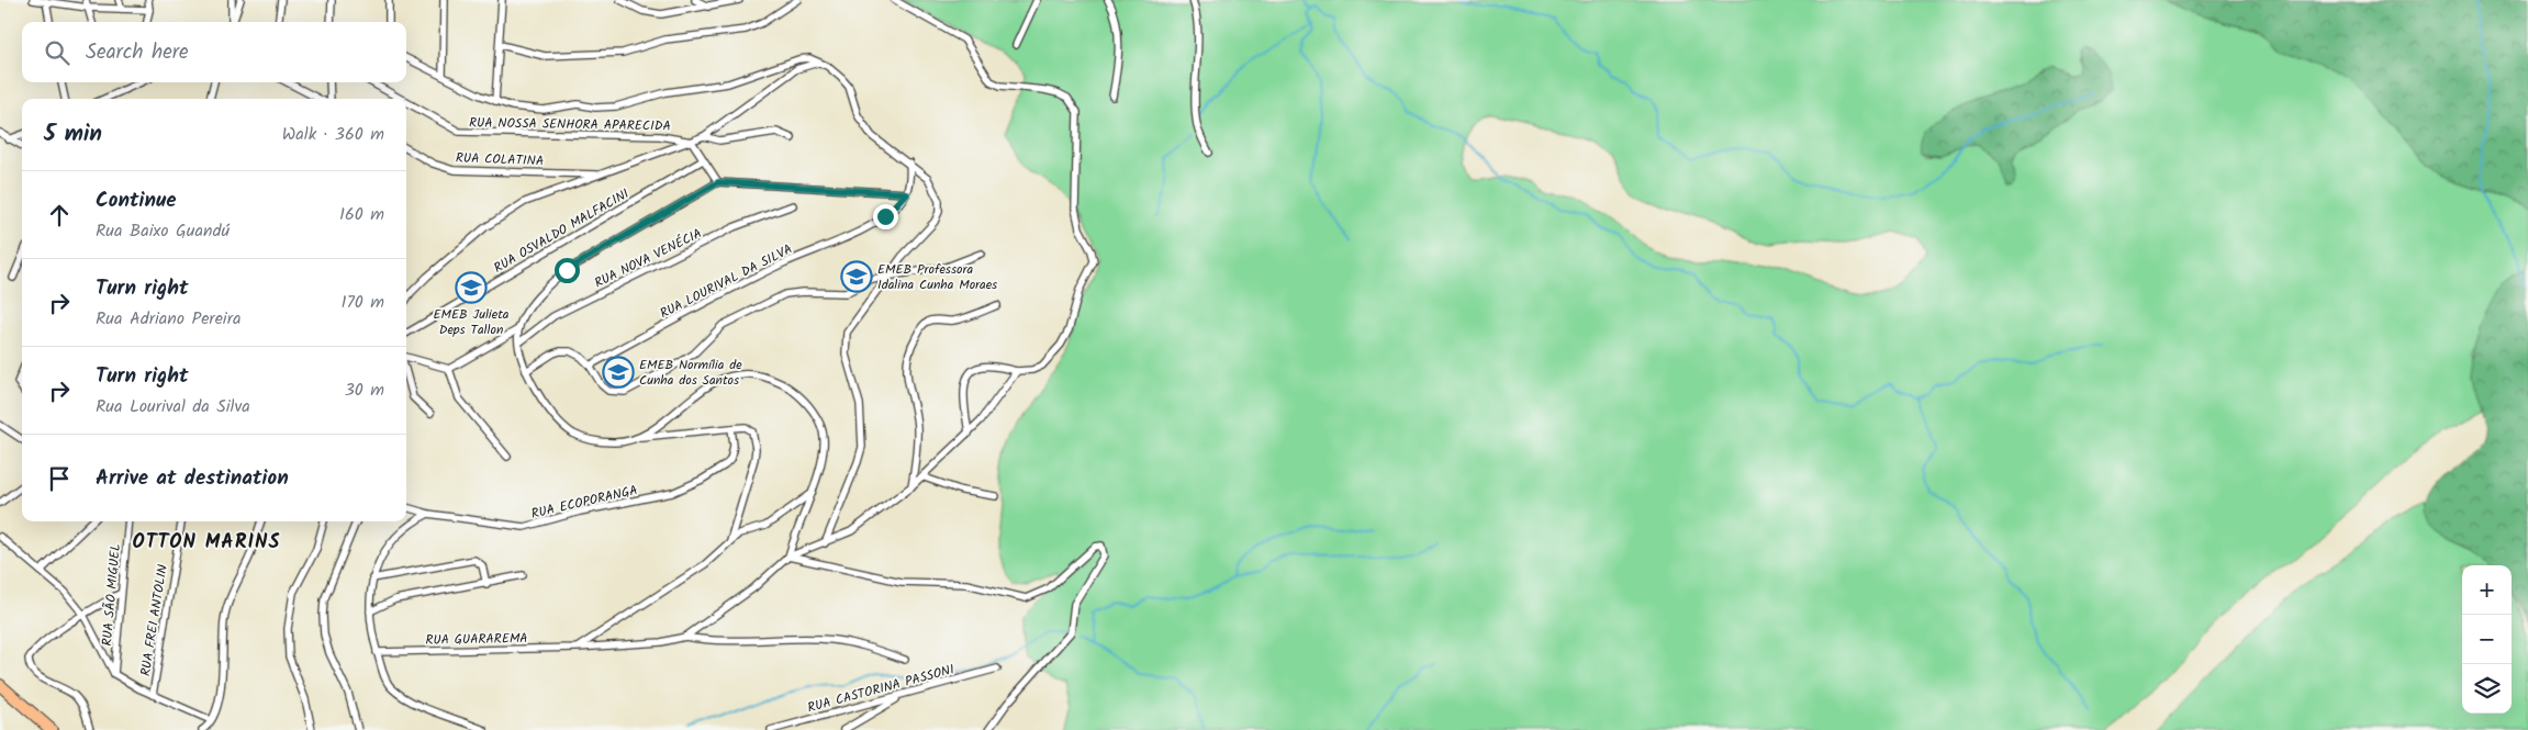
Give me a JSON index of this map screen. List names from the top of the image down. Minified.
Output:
{"streets":{"street":["RUA NOSSA SENHORA APARECIDA","RUA COLATINA","RUA OSVALDO MALFACINI","RUA NOVA VENÉCIA","RUA LOURIVAL DA SILVA","RUA ECOPORANGA","RUA SÃO MIGUEL","RUA FREI ANTOLIN","RUA GUARAREMA","RUA CASTORINA PASSONI"]},"districts":["OTTON MARINS"],"places":{"school or university":["EMEB Professora Idalina Cunha Moraes","EMEB Julieta Deps Tallon","EMEB Normília de Cunha dos Santos"]},"page":{"search":"Search here","heading":["5 min","Walk · 360 m"],"list":[["Continue","Rua Baixo Guandú","160 m"],["Turn right","Rua Adriano Pereira","170 m"],["Turn right","Rua Lourival da Silva","30 m"],"Arrive at destination"],"map_buttons":["+","−"]}}
